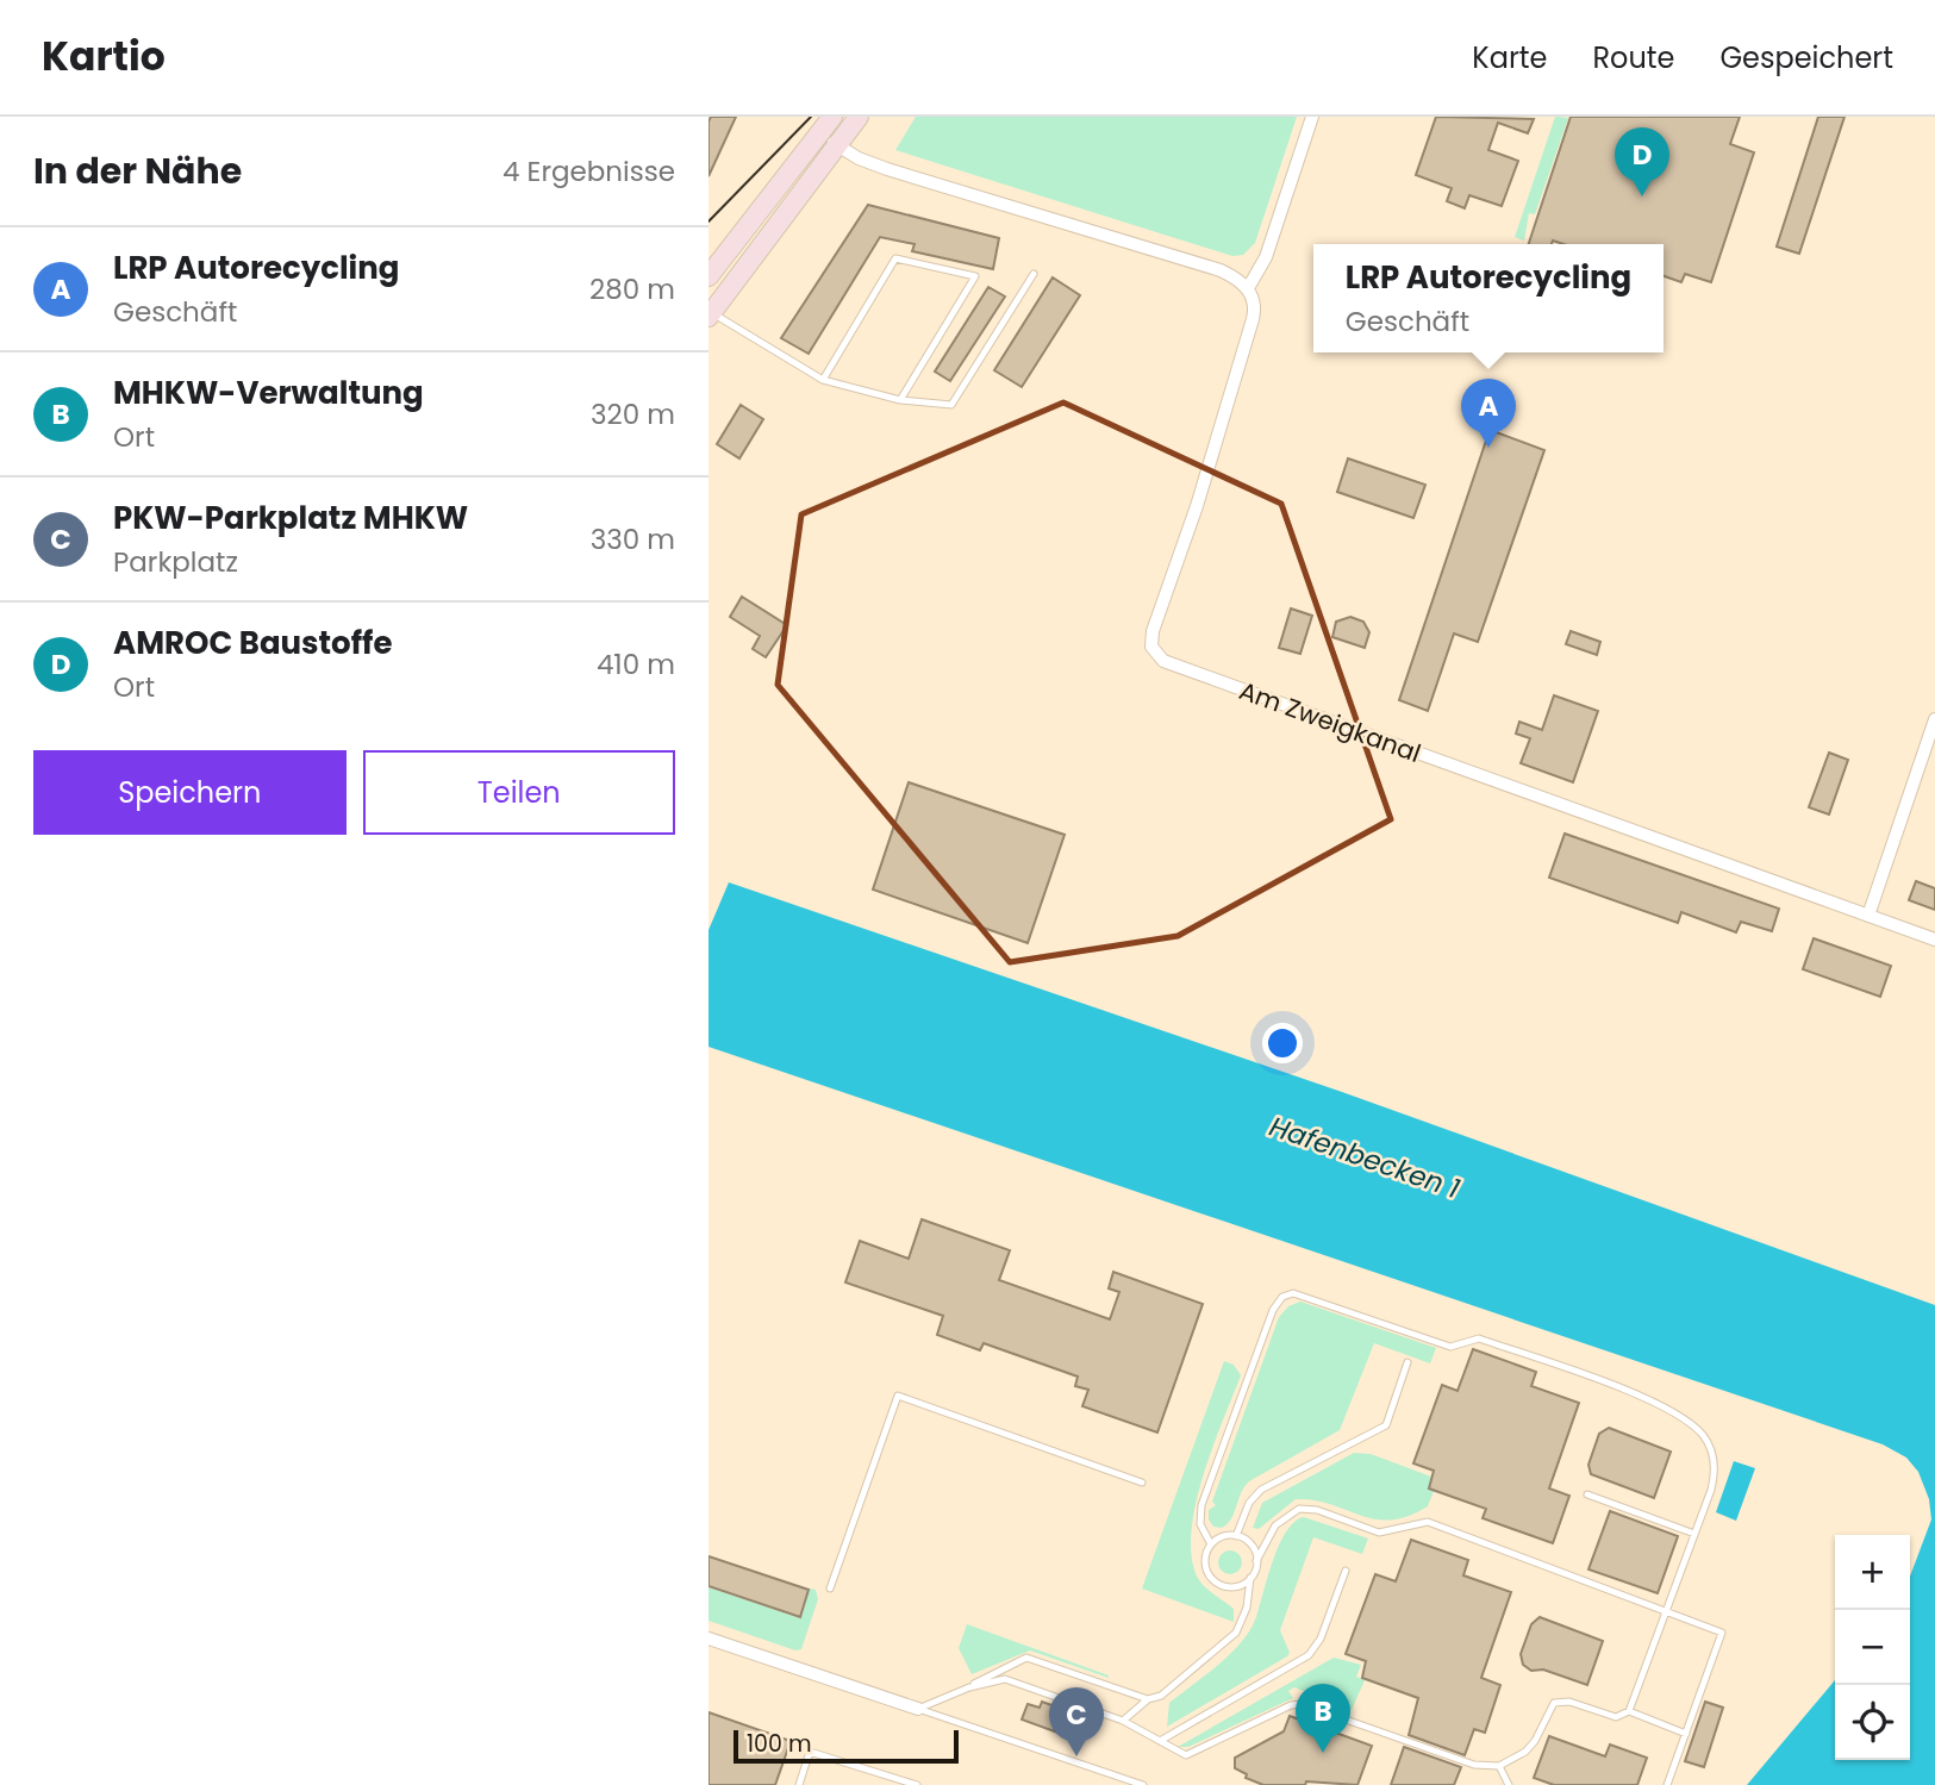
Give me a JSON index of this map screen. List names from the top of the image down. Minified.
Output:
{"streets":{"street":["Am Zweigkanal"]},"water":["Hafenbecken 1"],"scale_bar":"100 m","page":{"header":"Kartio","nav":["Karte","Route","Gespeichert"],"heading":["In der Nähe","4 Ergebnisse"],"pins":["D","A","B","C"],"list":[{"mark":"A","name":"LRP Autorecycling","note":"Geschäft","value":"280 m"},{"mark":"B","name":"MHKW-Verwaltung","note":"Ort","value":"320 m"},{"mark":"C","name":"PKW-Parkplatz MHKW","note":"Parkplatz","value":"330 m"},{"mark":"D","name":"AMROC Baustoffe","note":"Ort","value":"410 m"}],"popup":["LRP Autorecycling","Geschäft"],"buttons":["Speichern","Teilen"],"map_buttons":["+","−"],"scale":"100 m"}}
